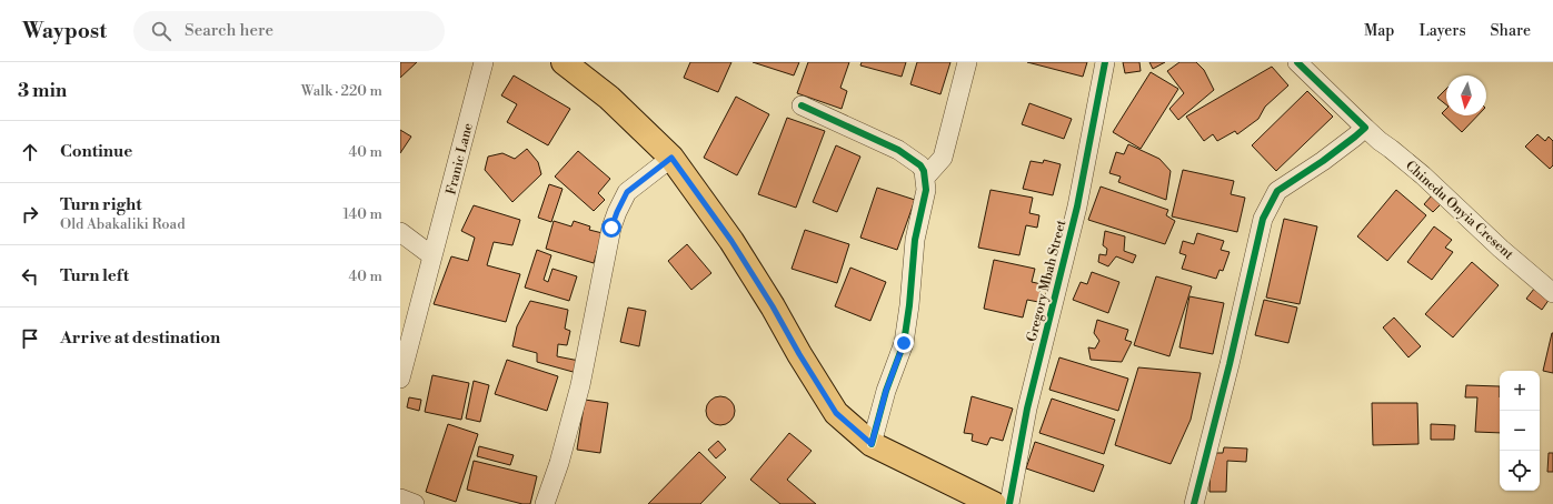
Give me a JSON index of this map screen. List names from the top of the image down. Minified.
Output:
{"streets":{"street":["Franic Lane","Chinedu Onyia Cresent","Gregory Mbah Street"]},"north":"bottom","page":{"header":"Waypost","search":"Search here","nav":["Map","Layers","Share"],"heading":["3 min","Walk · 220 m"],"list":[["Continue","40 m"],["Turn right","Old Abakaliki Road","140 m"],["Turn left","40 m"],"Arrive at destination"],"map_buttons":["+","−"]}}
